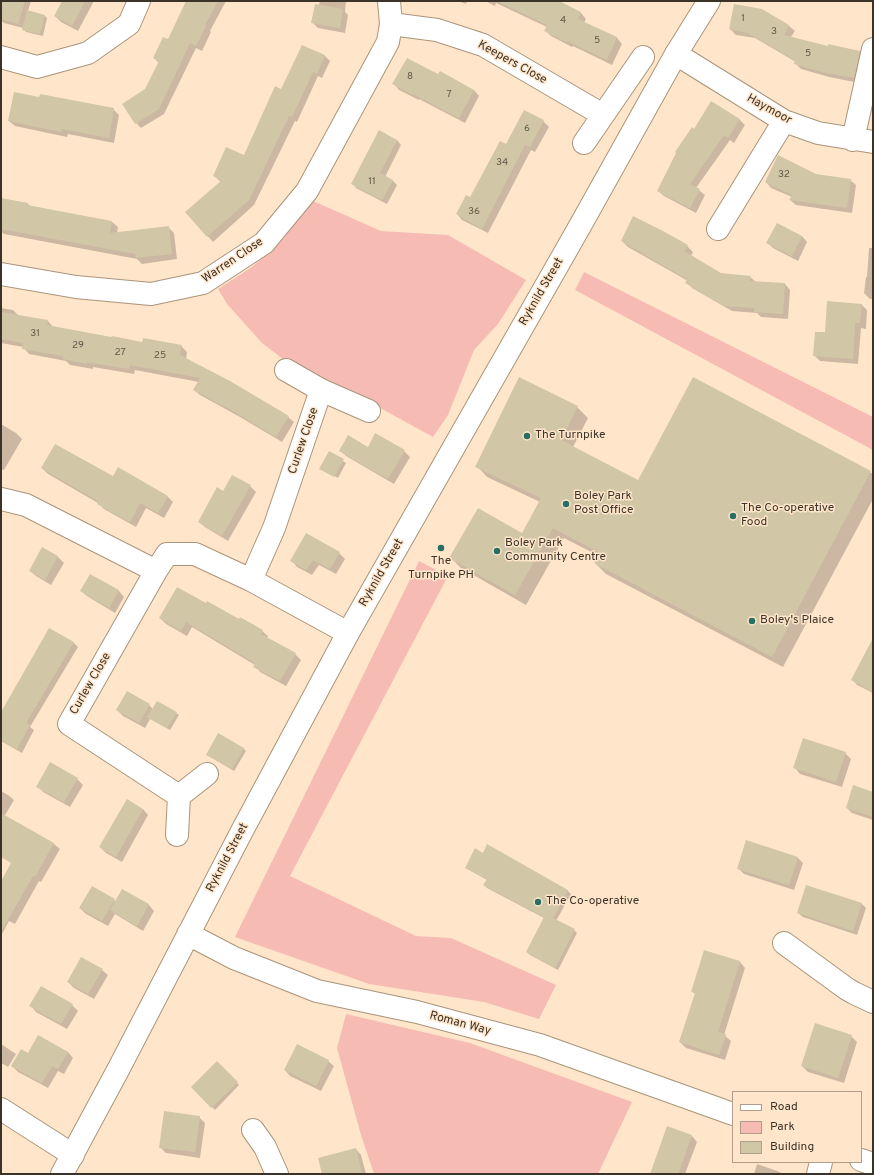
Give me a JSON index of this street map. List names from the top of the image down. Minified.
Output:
{"streets":{"street":["Keepers Close","Haymoor","Warren Close","Ryknild Street","Curlew Close","Roman Way"]},"crossings":[["Keepers Close","Warren Close"],["Haymoor","Ryknild Street"],["Ryknild Street","Curlew Close"],["Ryknild Street","Roman Way"]],"places":["The Turnpike","Boley Park Post Office","The Co-operative Food","The Turnpike PH","Boley Park Community Centre","Boley's Plaice","The Co-operative"],"house_numbers":["1","4","3","5","5","8","7","6","34","32","11","36","31","29","27","25"],"legend":["Road","Park","Building"]}
